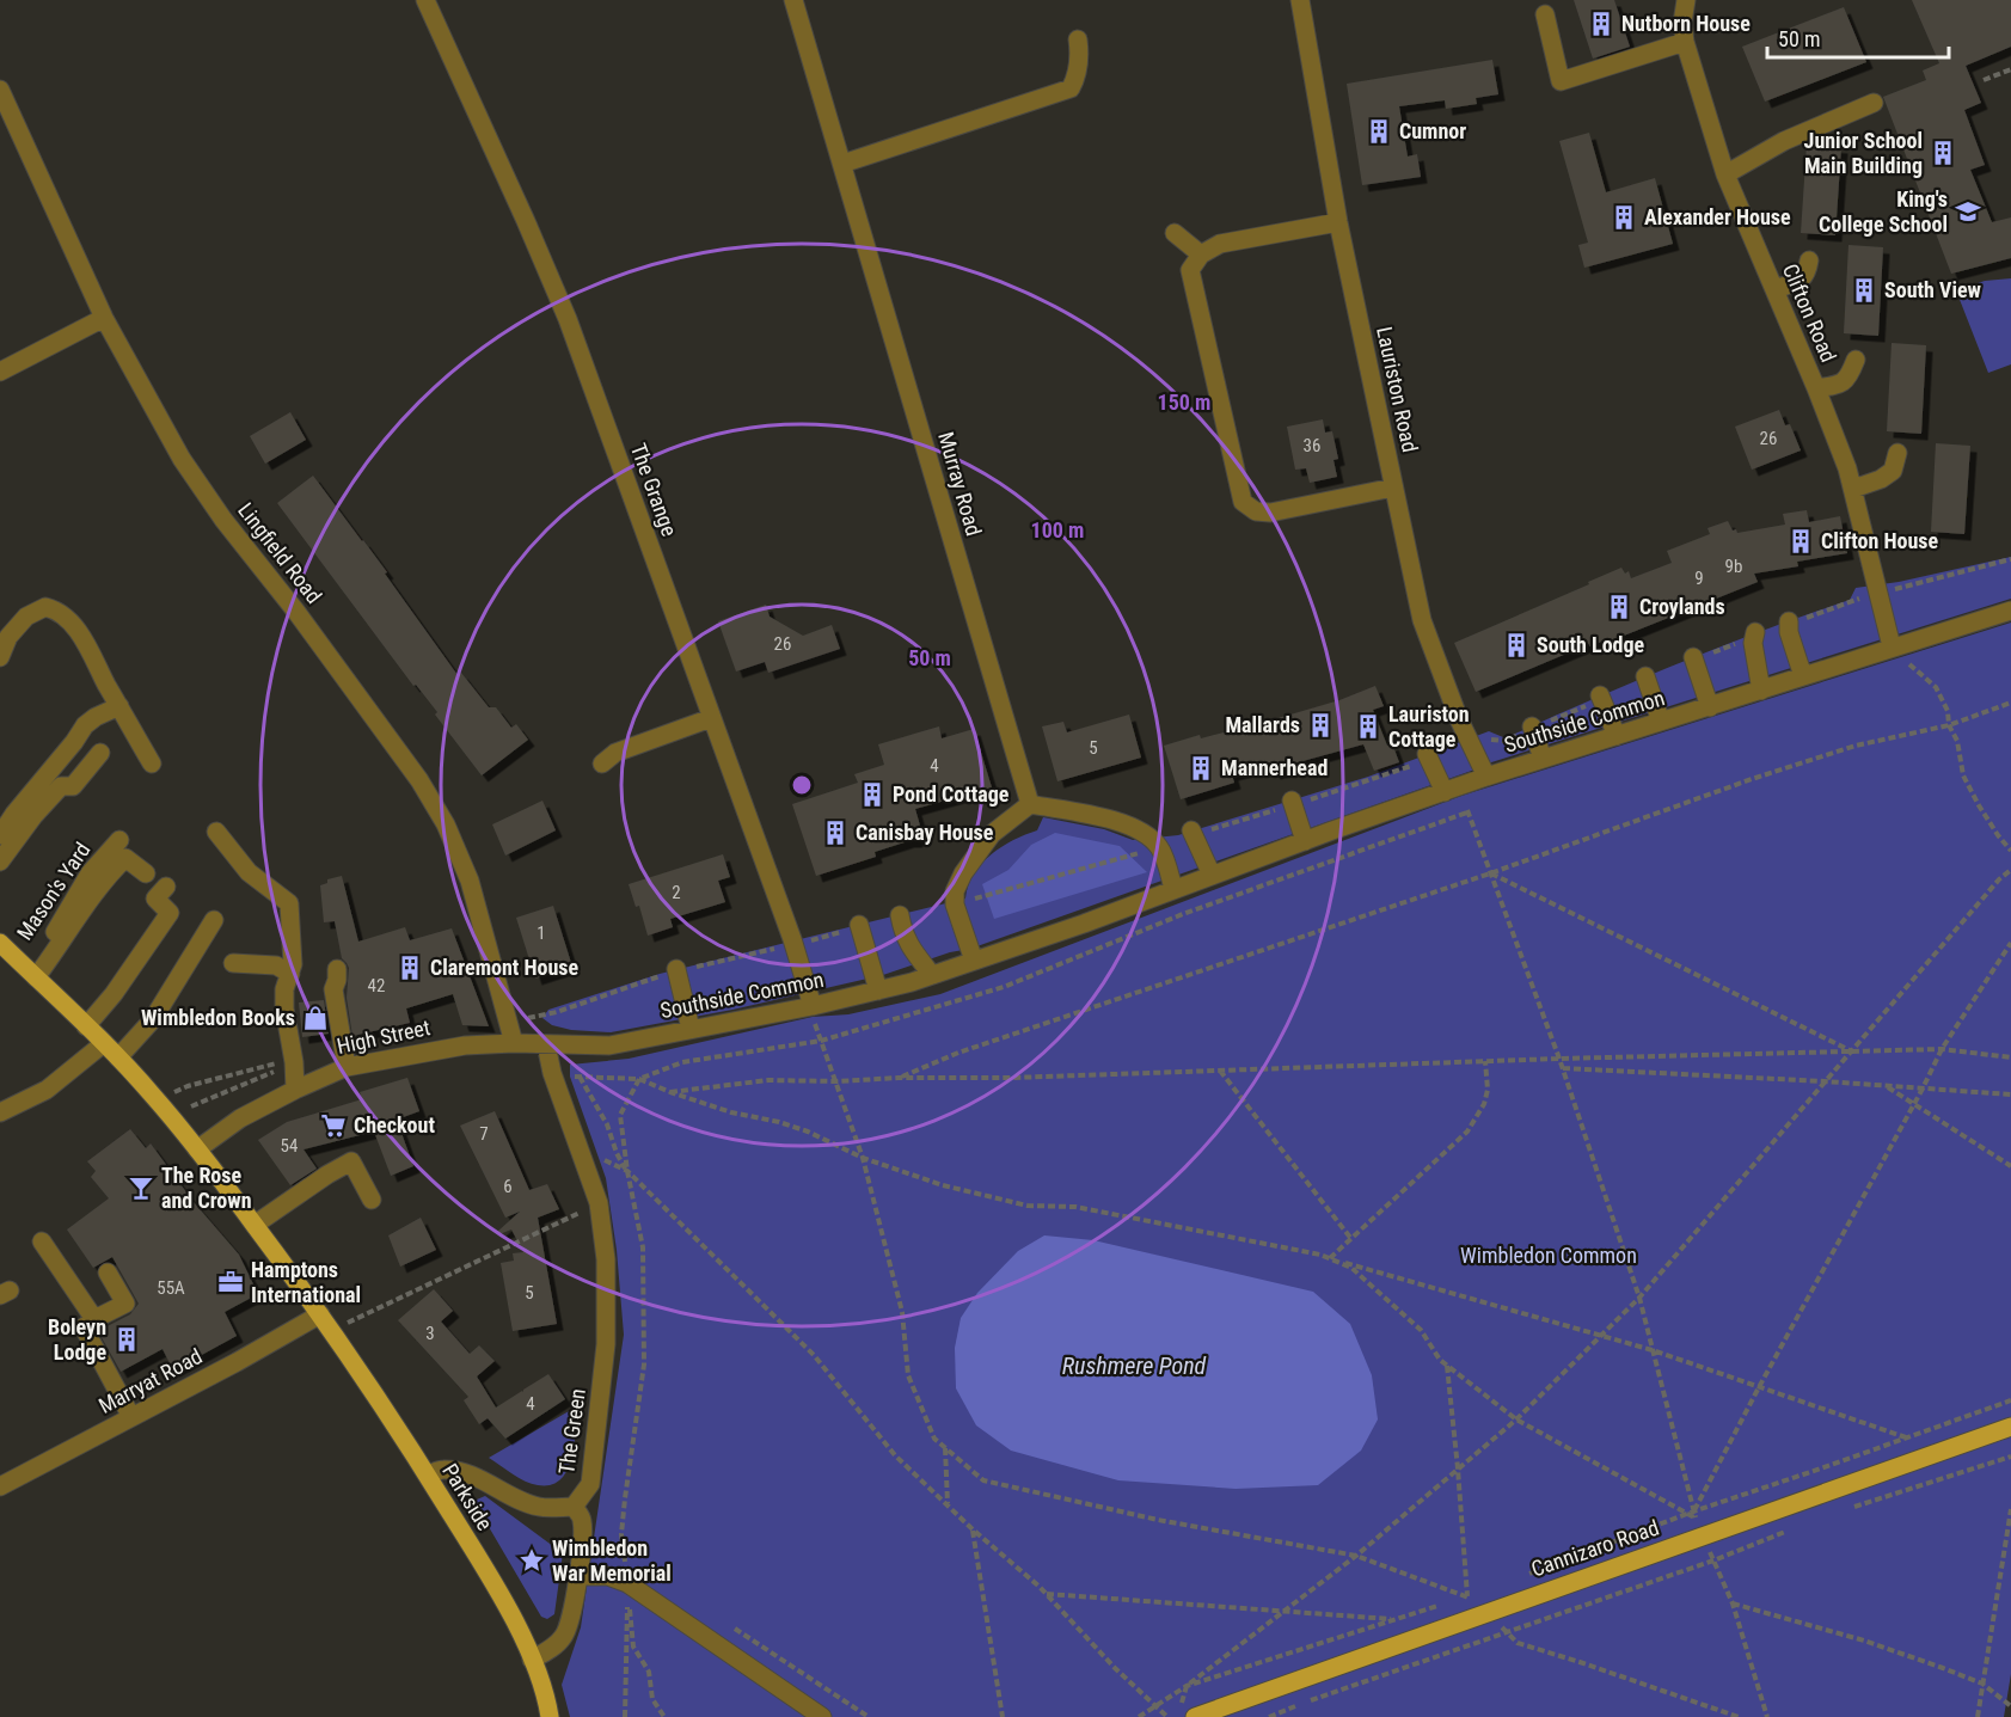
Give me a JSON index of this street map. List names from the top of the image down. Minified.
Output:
{"streets":{"main road":["Parkside","Cannizaro Road"],"street":["Clifton Road","Lauriston Road","Murray Road","The Grange","Lingfield Road","Southside Common","Mason's Yard","High Street","Marryat Road","The Green"]},"crossings":[["Clifton Road","Southside Common"],["Lauriston Road","Southside Common"],["The Grange","Southside Common"],["Lingfield Road","Southside Common"],["Lingfield Road","High Street"],["Southside Common","High Street"],["Southside Common","The Green"],["Marryat Road","Parkside"],["The Green","Parkside"]],"water":["Rushmere Pond"],"parks":["Wimbledon Common"],"places":{"building":["Nutborn House","Cumnor","Junior School Main Building","Alexander House","South View","Clifton House","Croylands","South Lodge","Mallards","Lauriston Cottage","Mannerhead","Pond Cottage","Canisbay House","Claremont House","Boleyn Lodge"],"school or university":["King's College School"],"shop":["Wimbledon Books"],"supermarket":["Checkout"],"bar":["The Rose and Crown"],"office":["Hamptons International"],"place":["Wimbledon War Memorial"]},"house_numbers":["26","36","9b","9","26","5","4","2","1","42","7","54","6","55A","5","3","4"],"scale_bar":"50 m","rings":["150 m","100 m","50 m"]}
